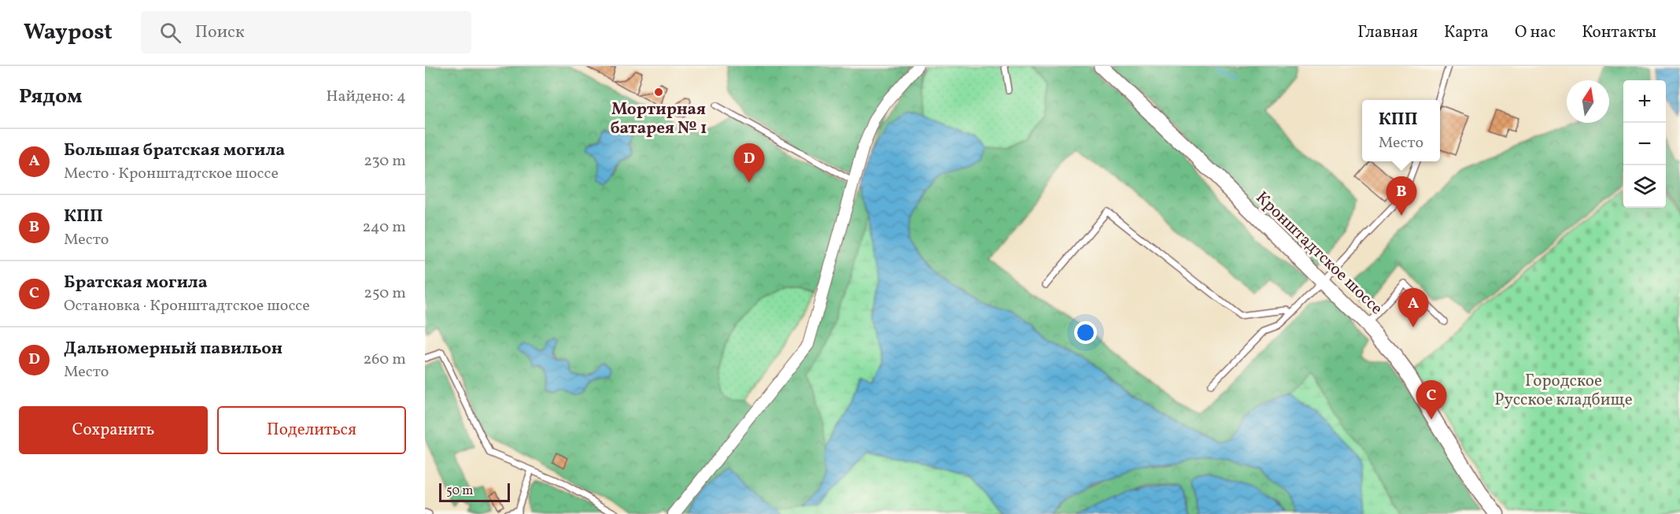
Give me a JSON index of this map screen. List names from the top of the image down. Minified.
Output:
{"streets":{"street":["Кронштадтское шоссе"]},"parks":["Городское Русское кладбище"],"places":["Мортирная батарея № 1"],"scale_bar":"50 m","north":"top","page":{"header":"Waypost","search":"Поиск","nav":["Главная","Карта","О нас","Контакты"],"heading":["Рядом","Найдено: 4"],"map_buttons":["+","−"],"popup":["КПП","Место"],"list":[{"mark":"A","name":"Большая братская могила","note":"Место · Кронштадтское шоссе","value":"230 m"},{"mark":"B","name":"КПП","note":"Место","value":"240 m"},{"mark":"C","name":"Братская могила","note":"Остановка · Кронштадтское шоссе","value":"250 m"},{"mark":"D","name":"Дальномерный павильон","note":"Место","value":"260 m"}],"pins":["D","B","A","C"],"buttons":["Сохранить","Поделиться"],"scale":"50 m"}}
